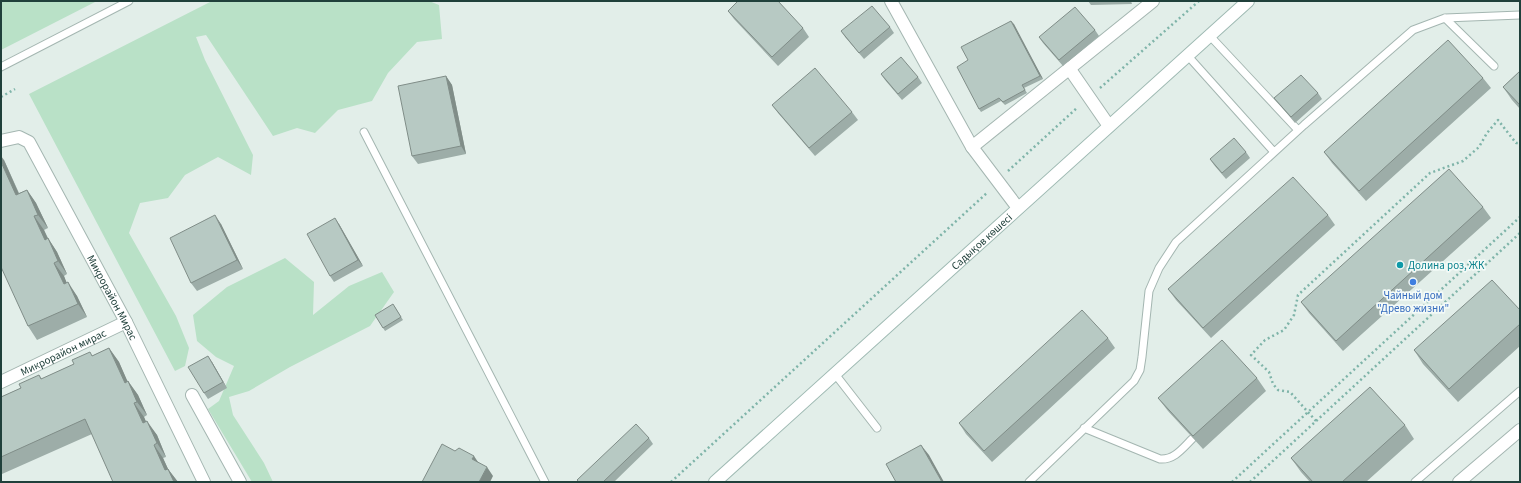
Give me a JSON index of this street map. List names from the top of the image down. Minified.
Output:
{"streets":{"street":["Садықов көшесі","Микрорайон Мирас","Микрорайон мирас"]},"crossings":[["Микрорайон Мирас","Микрорайон мирас"]],"places":["Долина роз, ЖК","Чайный дом \"Древо жизни\""]}
